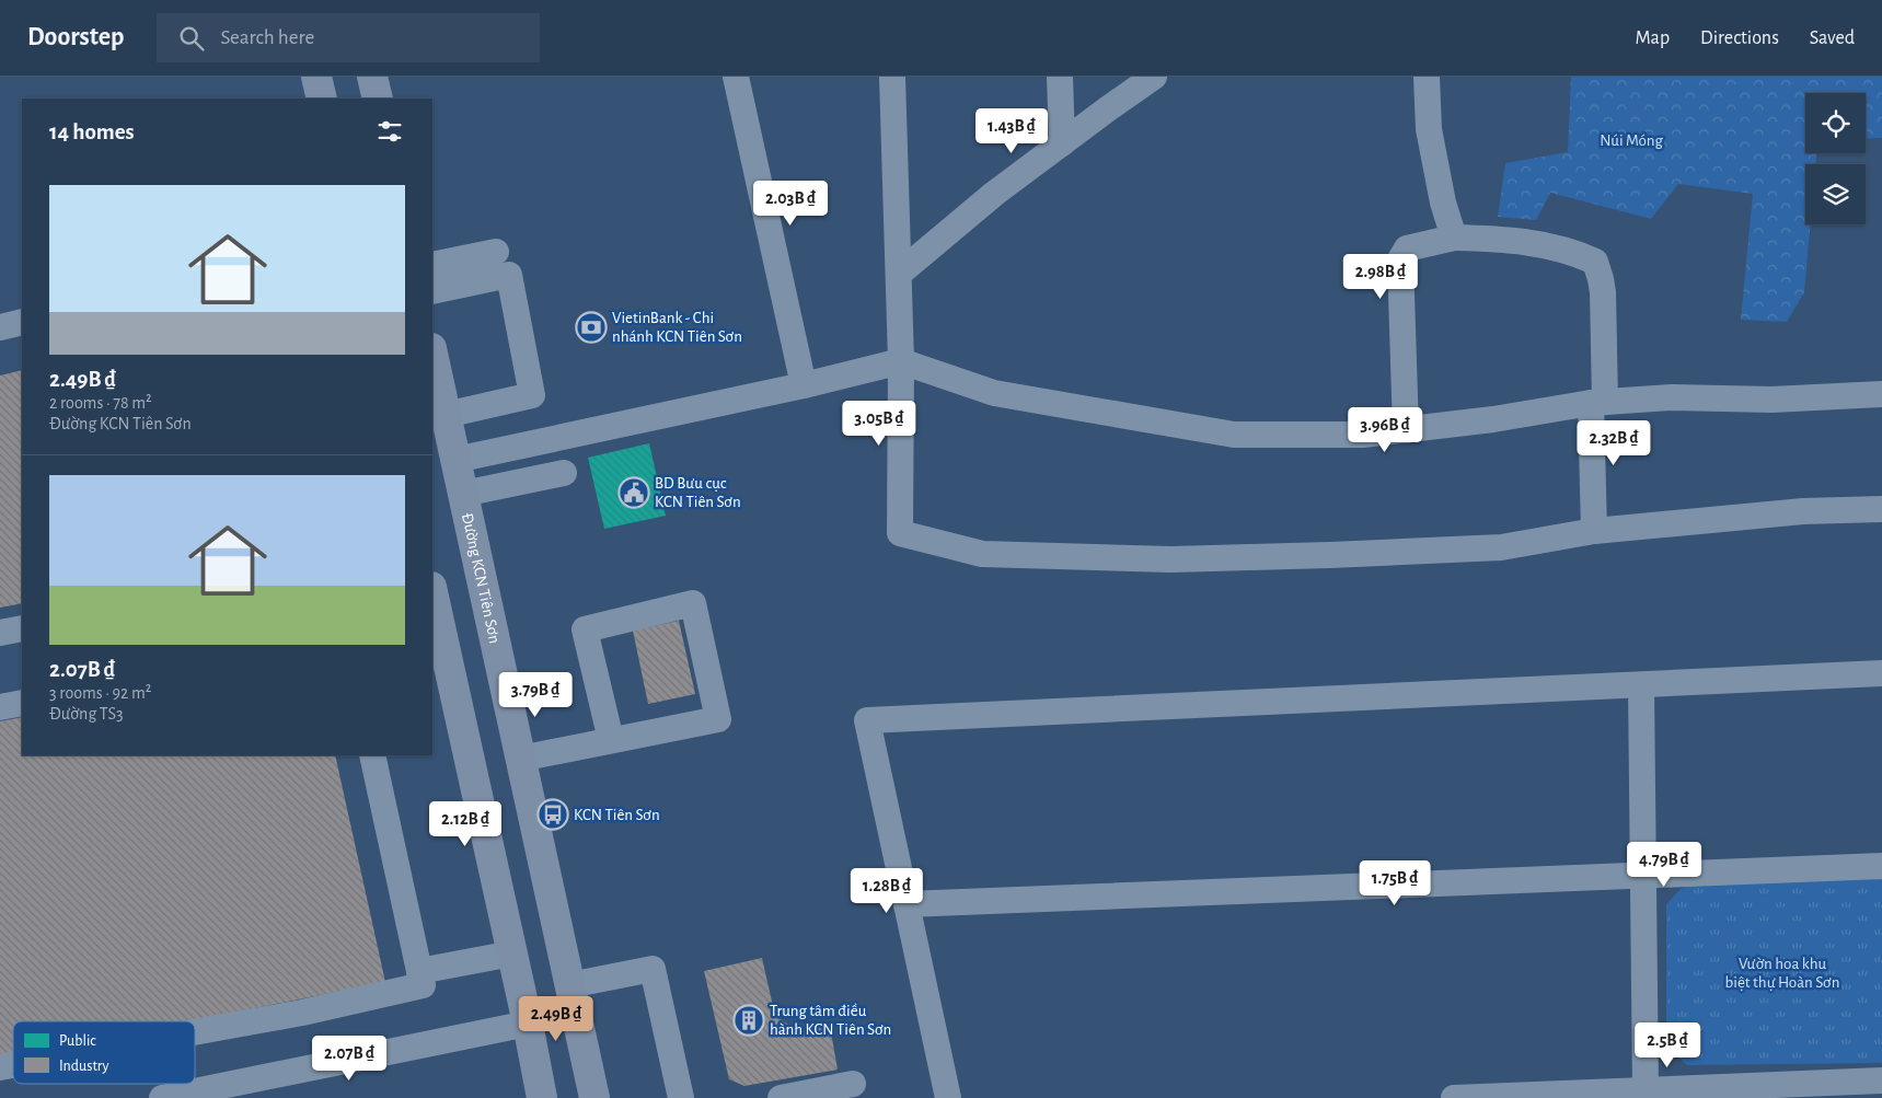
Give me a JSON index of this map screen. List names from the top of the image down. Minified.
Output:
{"streets":{"main road":["Đường KCN Tiên Sơn"]},"parks":["Núi Móng","Vườn hoa khu biệt thự Hoàn Sơn"],"places":{"bank":["VietinBank - Chi nhánh KCN Tiên Sơn"],"public building":["BD Bưu cục KCN Tiên Sơn"],"bus stop":["KCN Tiên Sơn"],"building":["Trung tâm điều hành KCN Tiên Sơn"]},"legend":["Public","Industry"],"page":{"header":"Doorstep","search":"Search here","nav":["Map","Directions","Saved"],"heading":"14 homes","price":["1.43B ₫","2.03B ₫","2.98B ₫","3.05B ₫","3.96B ₫","2.32B ₫","3.79B ₫","2.12B ₫","4.79B ₫","1.75B ₫","1.28B ₫","2.49B ₫","2.5B ₫","2.07B ₫"],"list":[{"name":"2.49B ₫","note":"2 rooms · 78 m² · Đường KCN Tiên Sơn"},{"name":"2.07B ₫","note":"3 rooms · 92 m² · Đường TS3"}]}}
